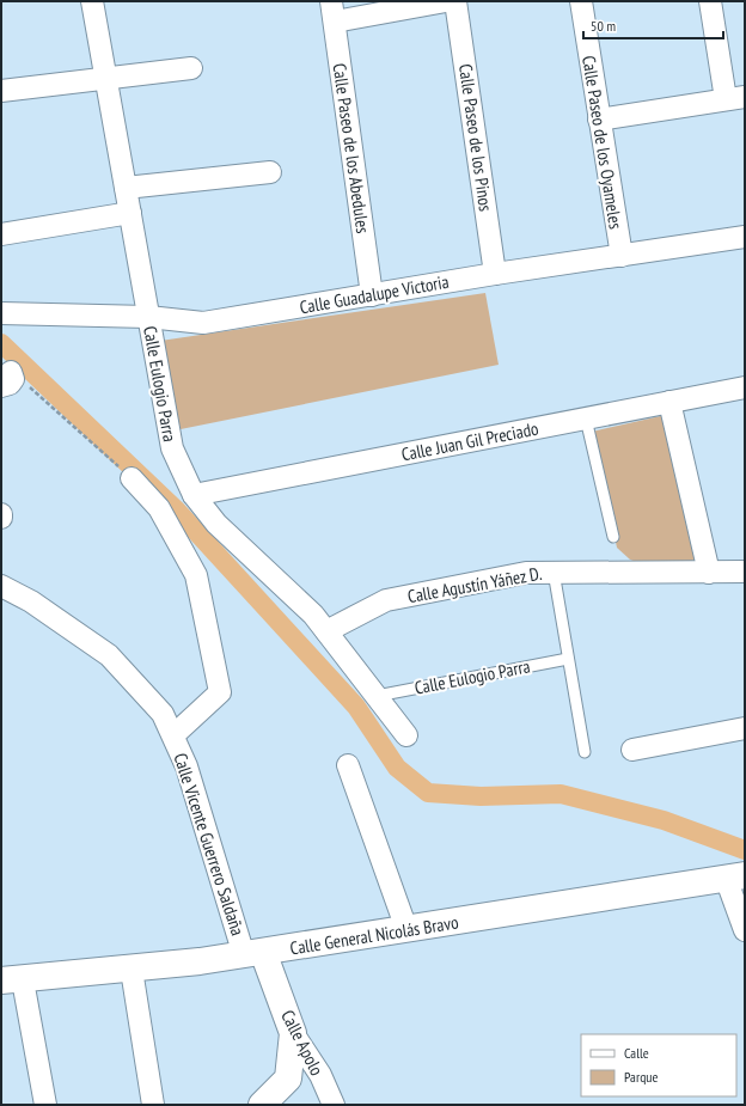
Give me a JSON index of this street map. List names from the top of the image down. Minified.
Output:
{"streets":{"street":["Calle Paseo de los Pinos","Calle Paseo de los Oyameles","Calle Paseo de los Abedules","Calle Guadalupe Victoria","Calle Eulogio Parra","Calle Juan Gil Preciado","Calle Agustín Yáñez D.","Calle Vicente Guerrero Saldaña","Calle General Nicolás Bravo","Calle Apolo"]},"crossings":[["Calle Paseo de los Pinos","Calle Guadalupe Victoria"],["Calle Paseo de los Oyameles","Calle Guadalupe Victoria"],["Calle Paseo de los Abedules","Calle Guadalupe Victoria"],["Calle Guadalupe Victoria","Calle Eulogio Parra"],["Calle Eulogio Parra","Calle Juan Gil Preciado"],["Calle Eulogio Parra","Calle Agustín Yáñez D."],["Calle Vicente Guerrero Saldaña","Calle General Nicolás Bravo"],["Calle Vicente Guerrero Saldaña","Calle Apolo"],["Calle General Nicolás Bravo","Calle Apolo"]],"legend":["Calle","Parque"],"scale_bar":"50 m"}
